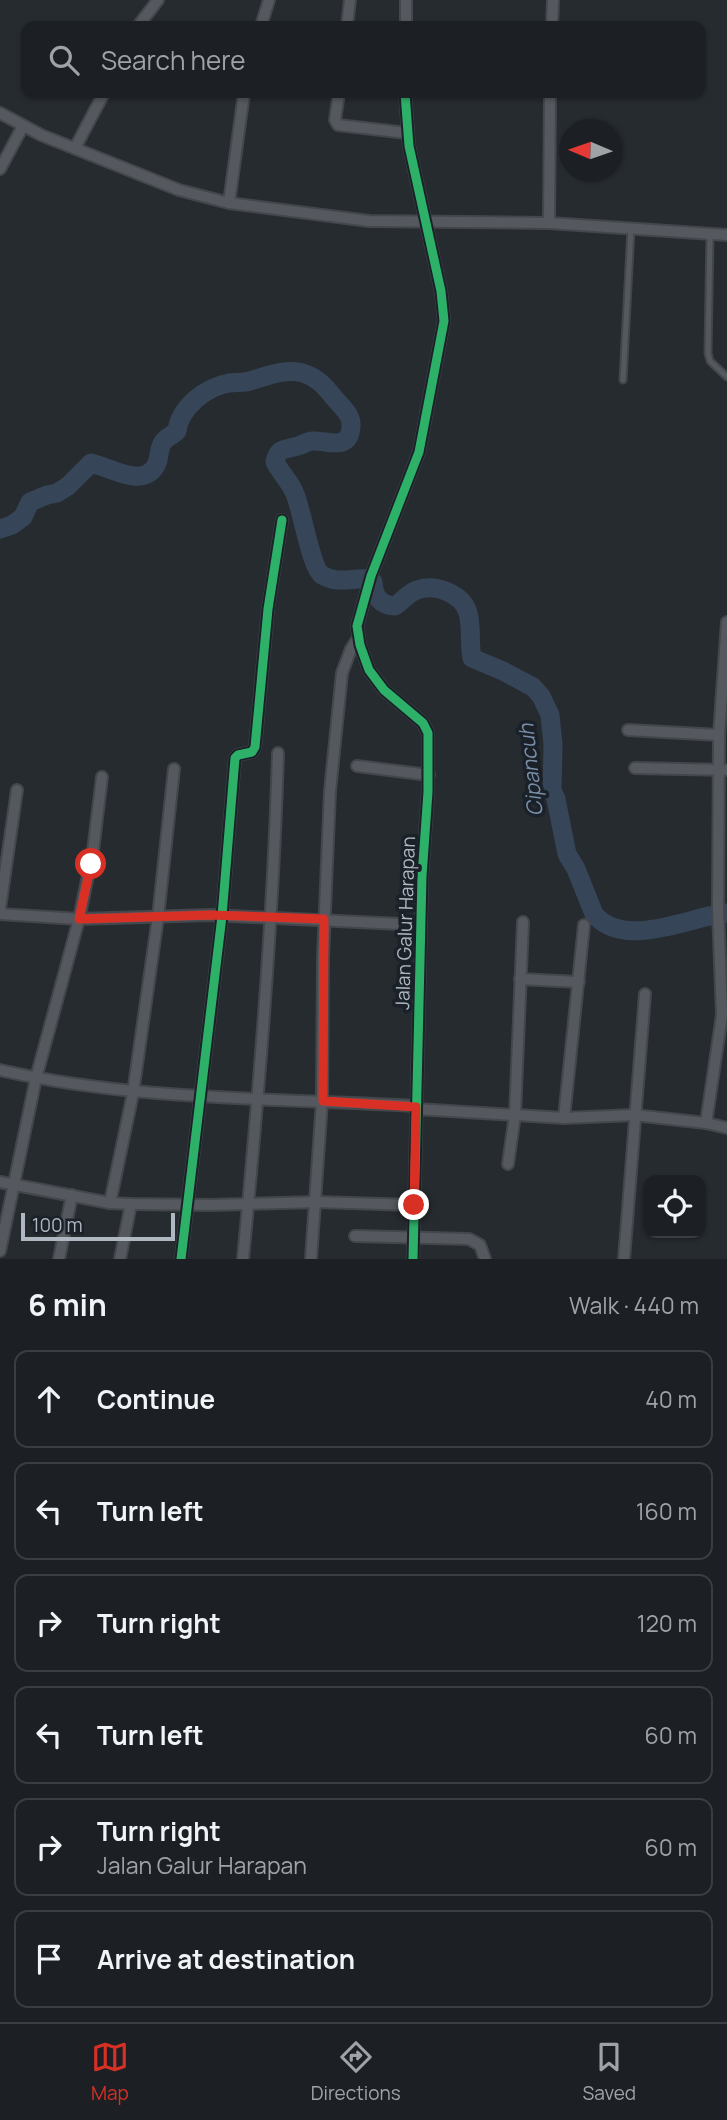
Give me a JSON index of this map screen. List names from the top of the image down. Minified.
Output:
{"streets":{"street":["Jalan Galur Harapan"]},"water":["Cipancuh"],"scale_bar":"100 m","north":"left","page":{"search":"Search here","scale":"100 m","heading":["6 min","Walk · 440 m"],"list":[["Continue","40 m"],["Turn left","160 m"],["Turn right","120 m"],["Turn left","60 m"],["Turn right","Jalan Galur Harapan","60 m"],"Arrive at destination"],"nav":["Map","Directions","Saved"]}}
